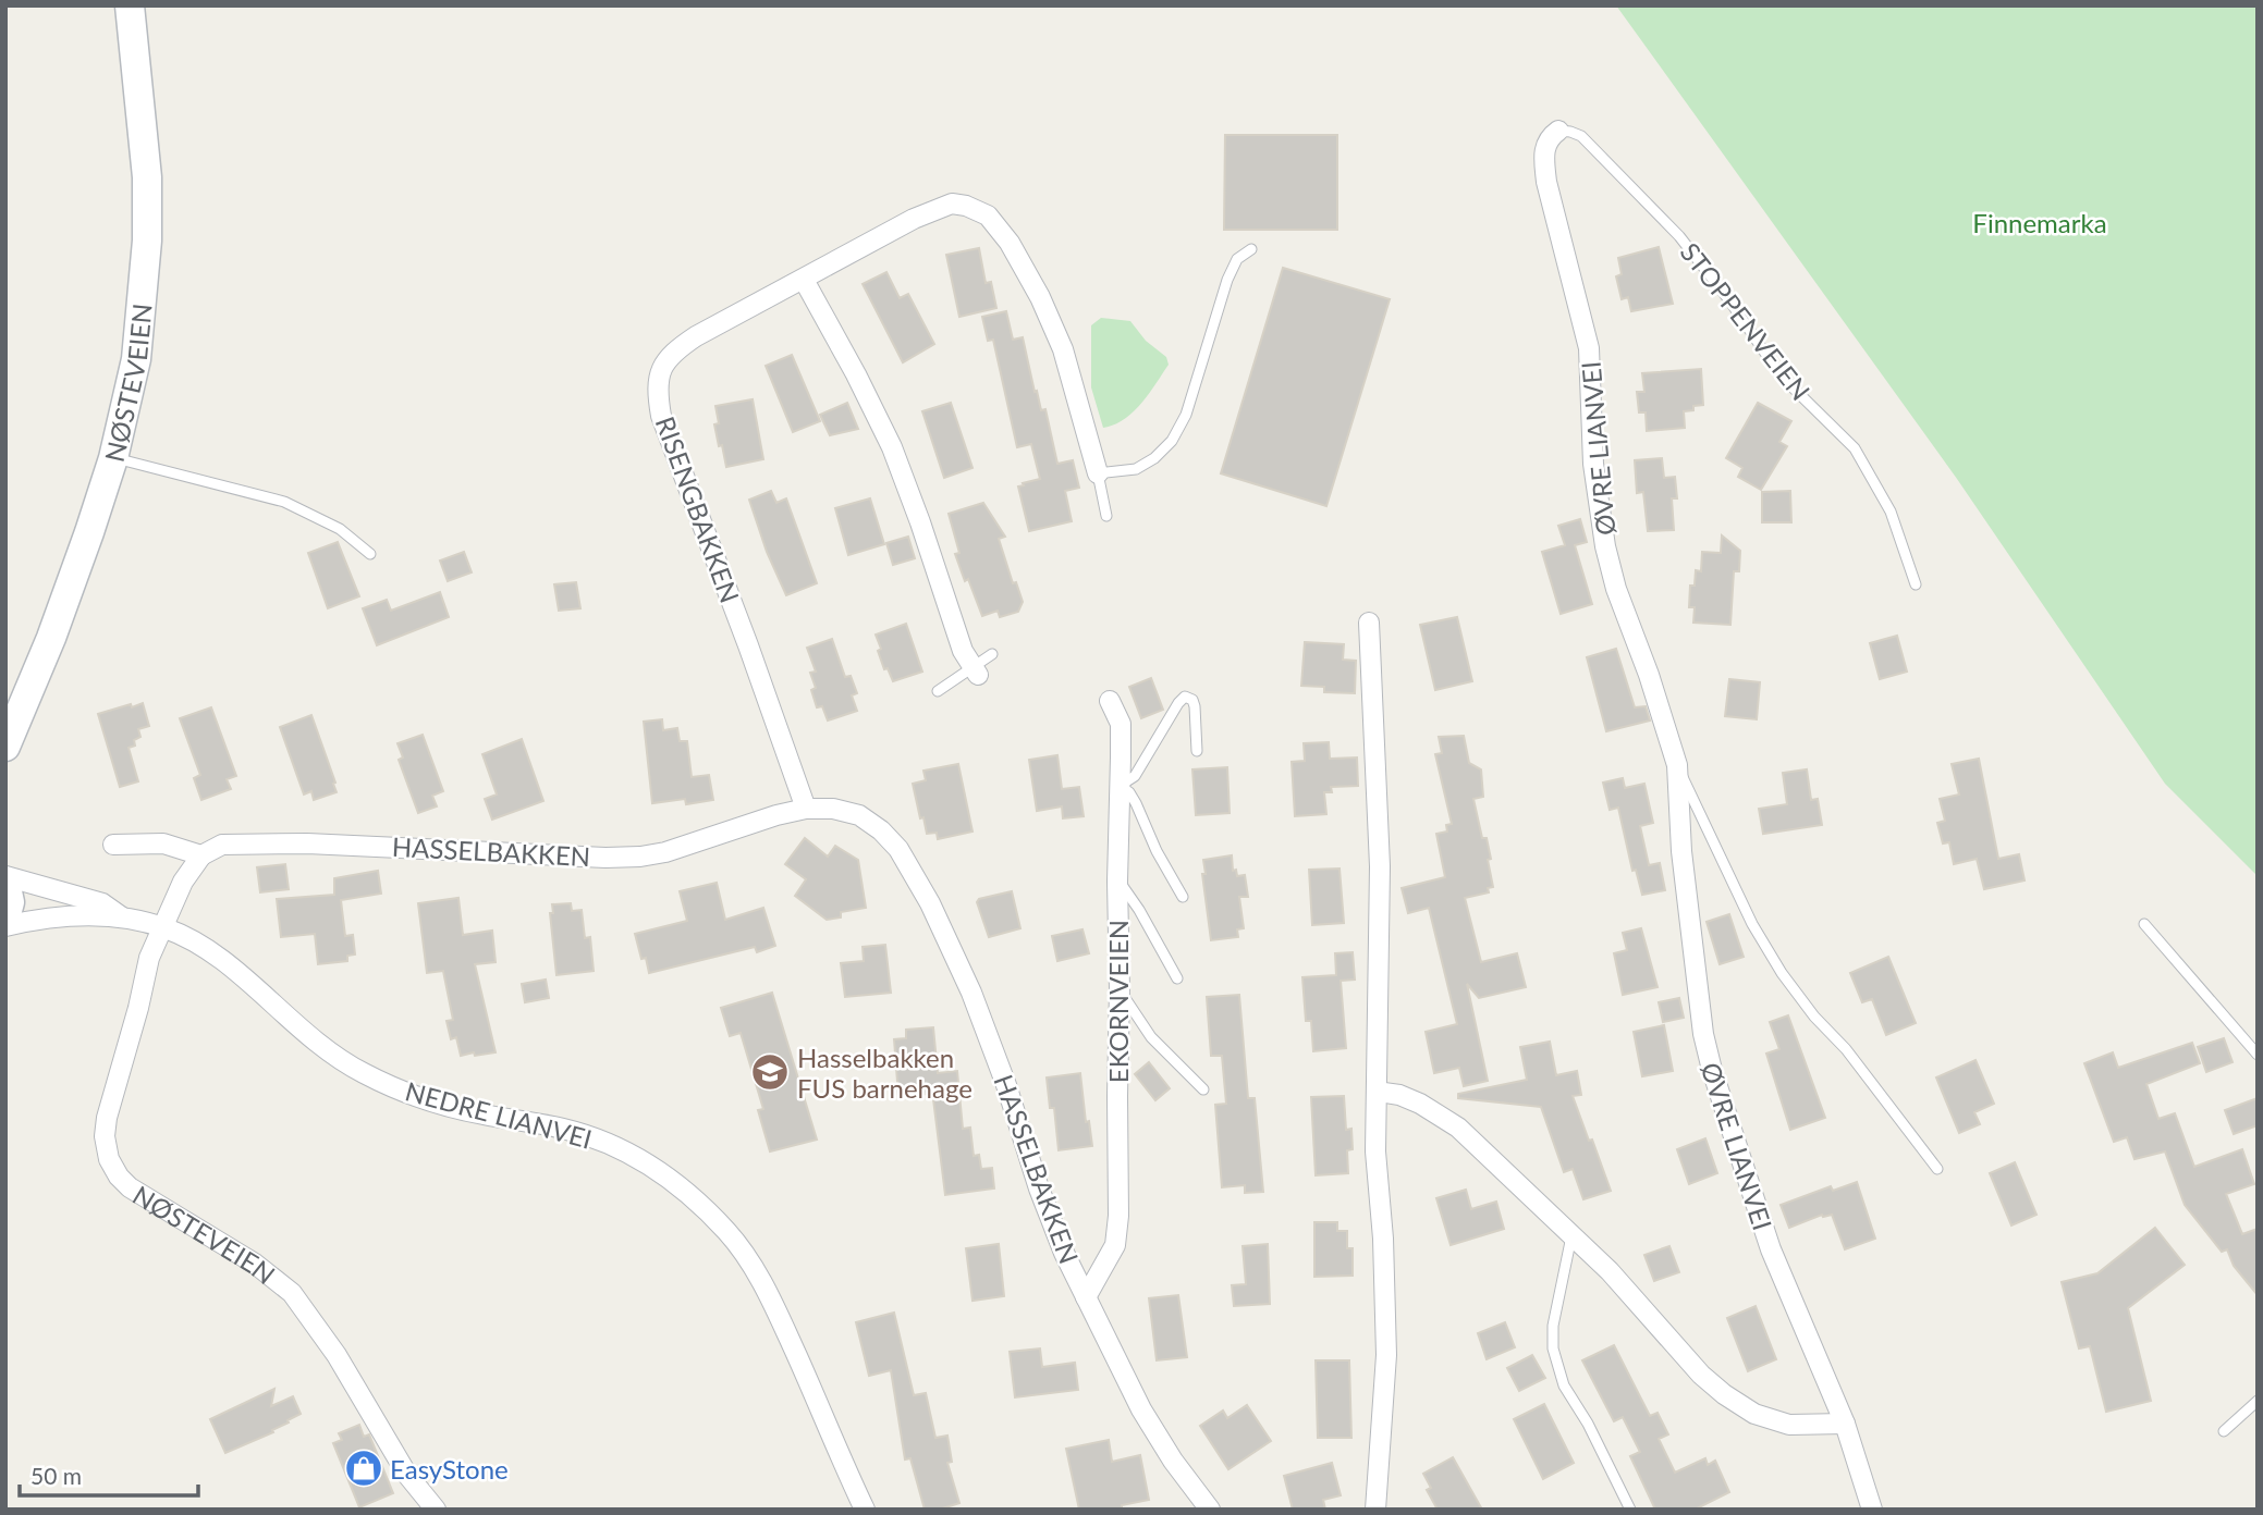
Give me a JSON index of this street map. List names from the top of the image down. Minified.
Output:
{"streets":{"main road":["NØSTEVEIEN"],"street":["ØVRE LIANVEI","RISENGBAKKEN","HASSELBAKKEN","EKORNVEIEN","NEDRE LIANVEI"],"lane":["STOPPENVEIEN"]},"crossings":[["STOPPENVEIEN","ØVRE LIANVEI"],["NØSTEVEIEN","NEDRE LIANVEI"],["RISENGBAKKEN","HASSELBAKKEN"],["HASSELBAKKEN","EKORNVEIEN"]],"parks":["Finnemarka"],"places":{"school or university":["Hasselbakken FUS barnehage"],"shop":["EasyStone"]},"scale_bar":"50 m"}
